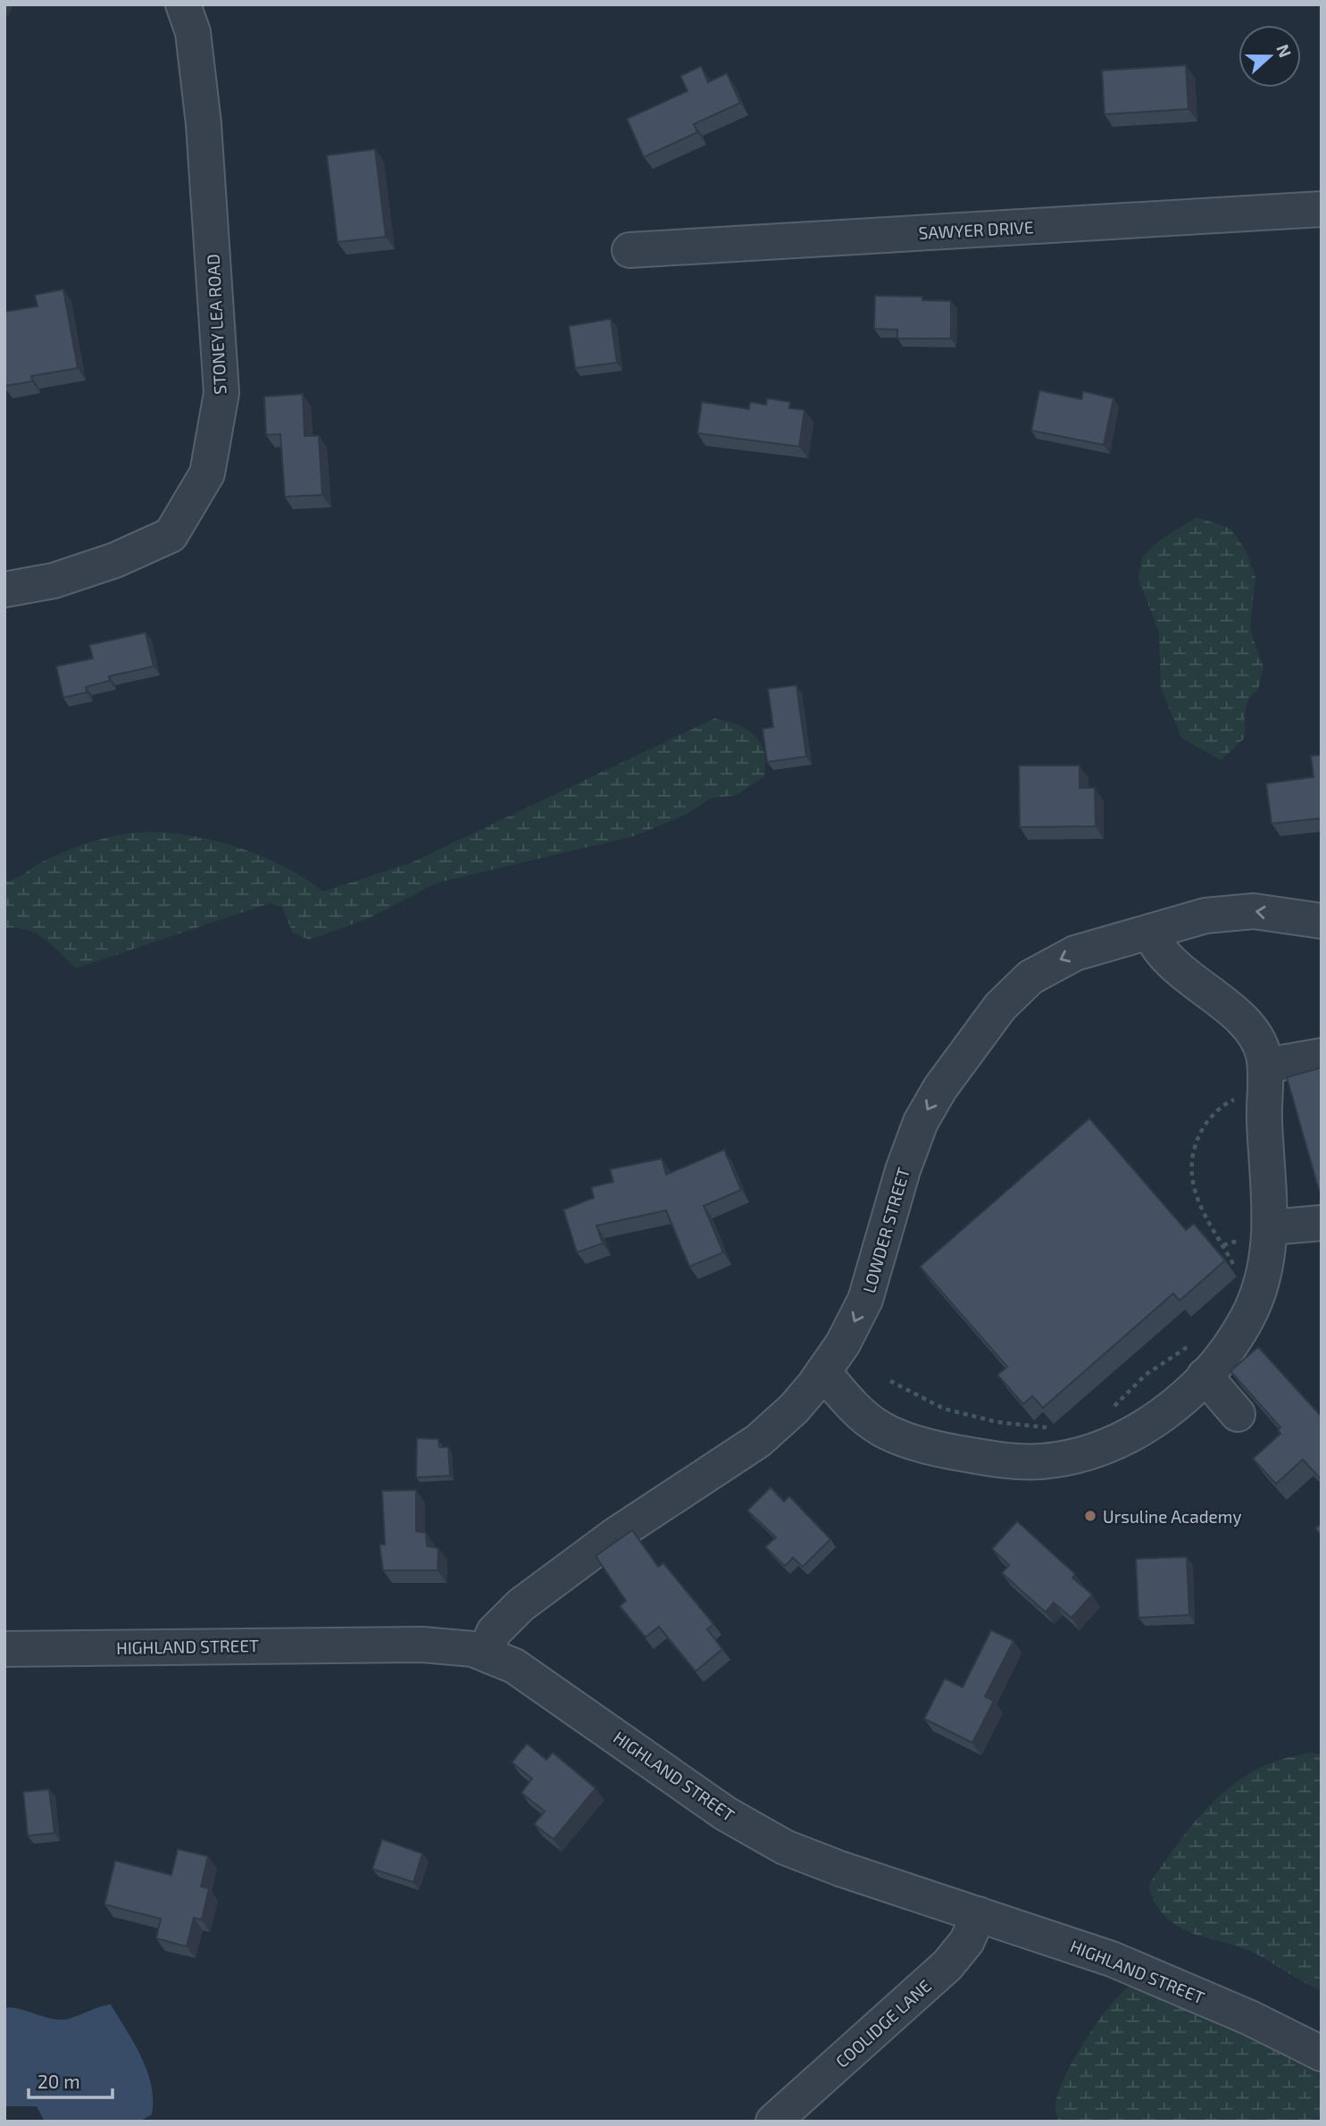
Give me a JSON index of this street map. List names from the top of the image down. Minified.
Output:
{"streets":{"street":["SAWYER DRIVE","STONEY LEA ROAD","LOWDER STREET","HIGHLAND STREET","COOLIDGE LANE"]},"crossings":[["LOWDER STREET","HIGHLAND STREET"],["HIGHLAND STREET","COOLIDGE LANE"]],"one_way":["LOWDER STREET"],"places":["Ursuline Academy"],"scale_bar":"20 m","north":"right"}
